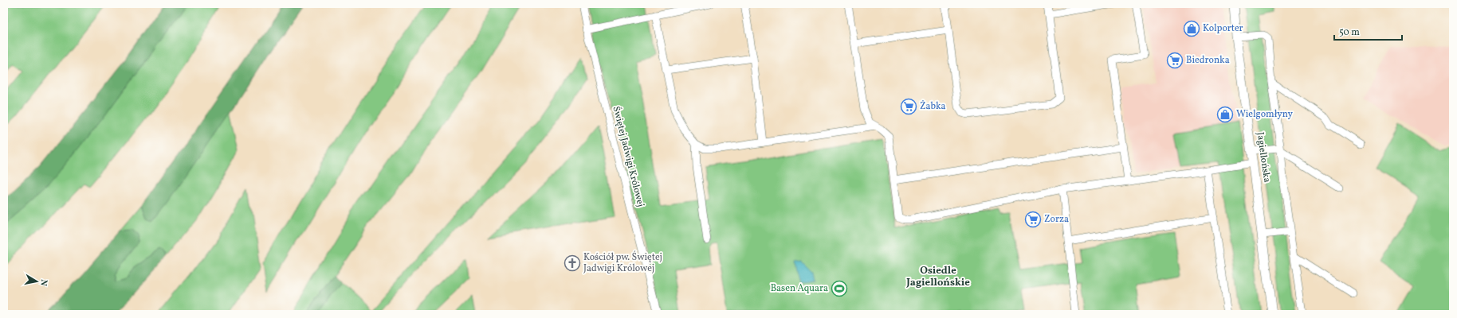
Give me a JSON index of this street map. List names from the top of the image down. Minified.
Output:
{"streets":{"street":["Świętej Jadwigi Królowej","Jagiellońska"]},"districts":["Osiedle Jagiellońskie"],"places":{"shop":["Kolporter","Wielgomłyny"],"supermarket":["Biedronka","Żabka","Zorza"],"church":["Kościół pw. Świętej Jadwigi Królowej"],"sports":["Basen Aquara"]},"scale_bar":"50 m","north":"right"}
